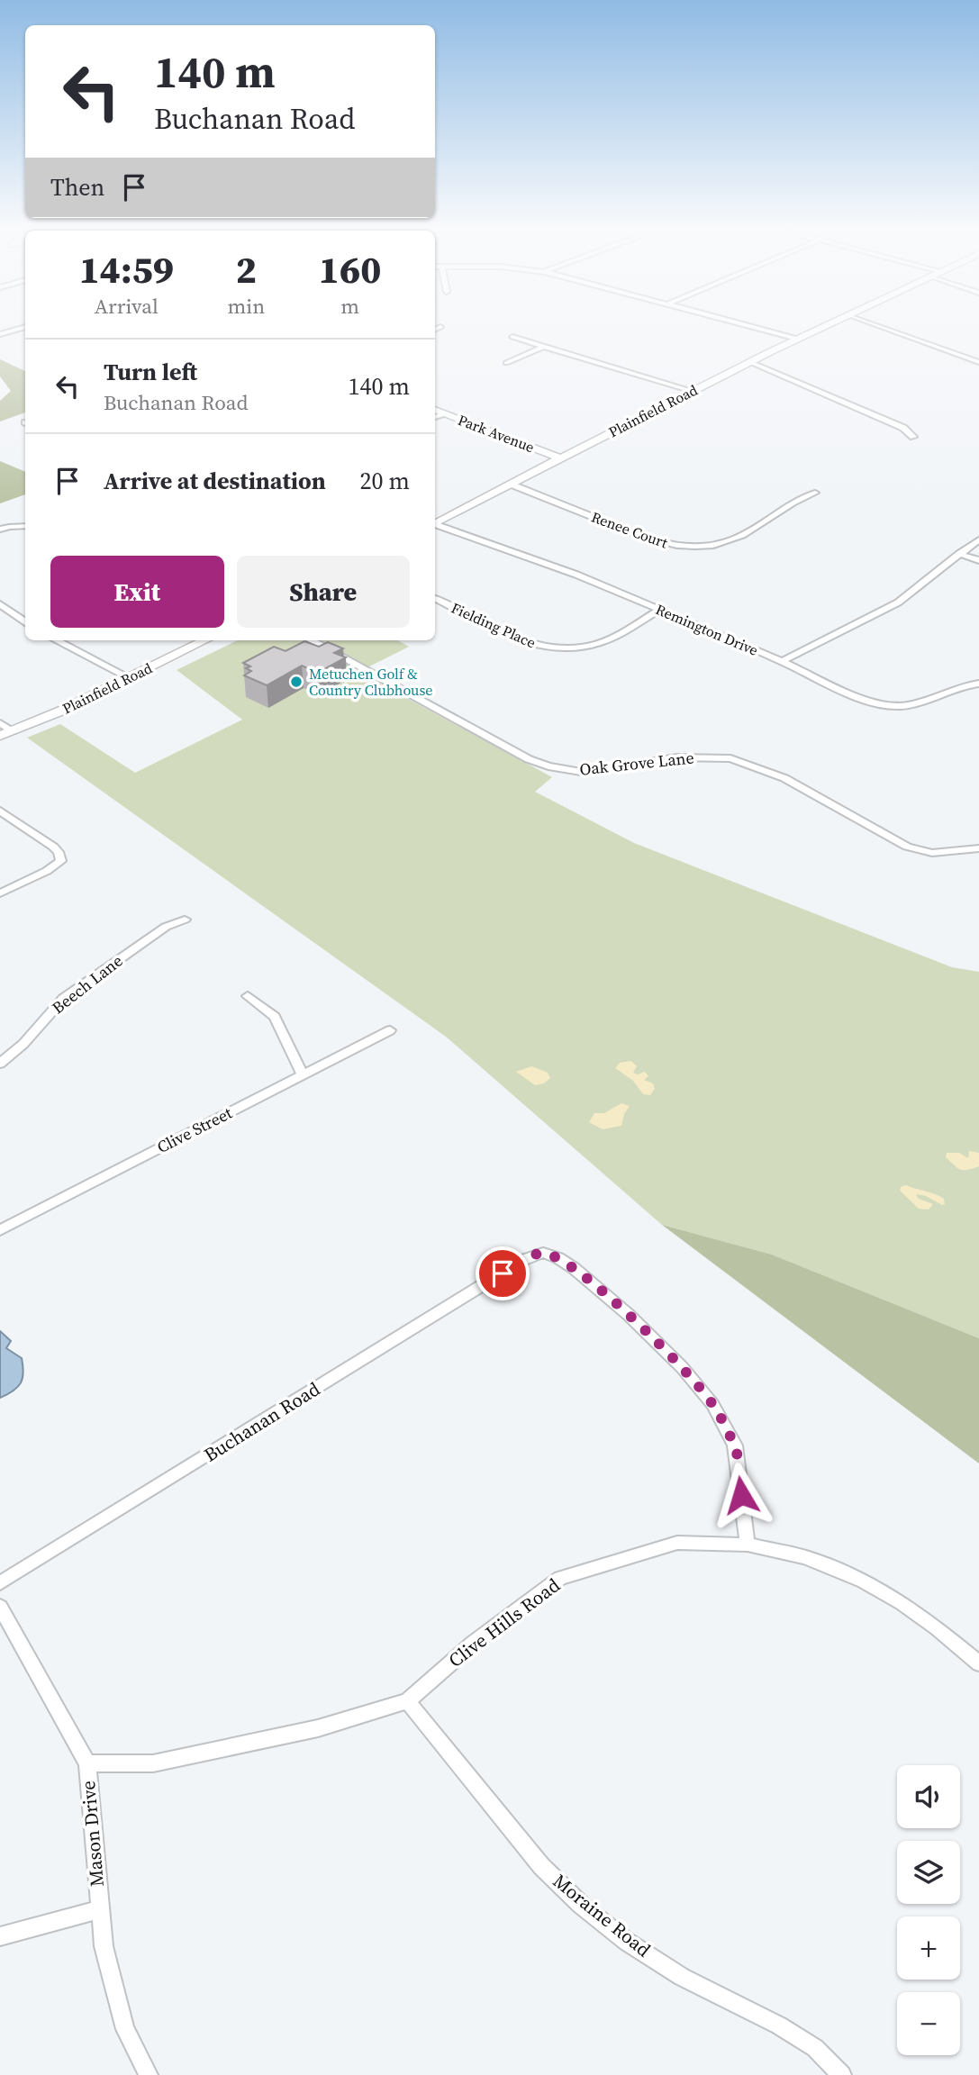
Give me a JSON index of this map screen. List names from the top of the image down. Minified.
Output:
{"streets":{"street":["Plainfield Road","Park Avenue","Renee Court","Fielding Place","Remington Drive","Oak Grove Lane","Beech Lane","Clive Street","Buchanan Road","Clive Hills Road","Mason Drive","Moraine Road"]},"crossings":[["Plainfield Road","Park Avenue"],["Plainfield Road","Renee Court"],["Fielding Place","Remington Drive"],["Buchanan Road","Clive Hills Road"],["Clive Hills Road","Mason Drive"],["Clive Hills Road","Moraine Road"]],"places":["Metuchen Golf & Country Clubhouse"],"page":{"turn":["140 m","Buchanan Road"],"then":"Then","eta":["14:59","Arrival","2","min","160","m"],"list":[{"name":"Turn left","note":"Buchanan Road","value":"140 m"},{"name":"Arrive at destination","value":"20 m"}],"buttons":["Exit","Share"],"map_buttons":["+","−"]}}
